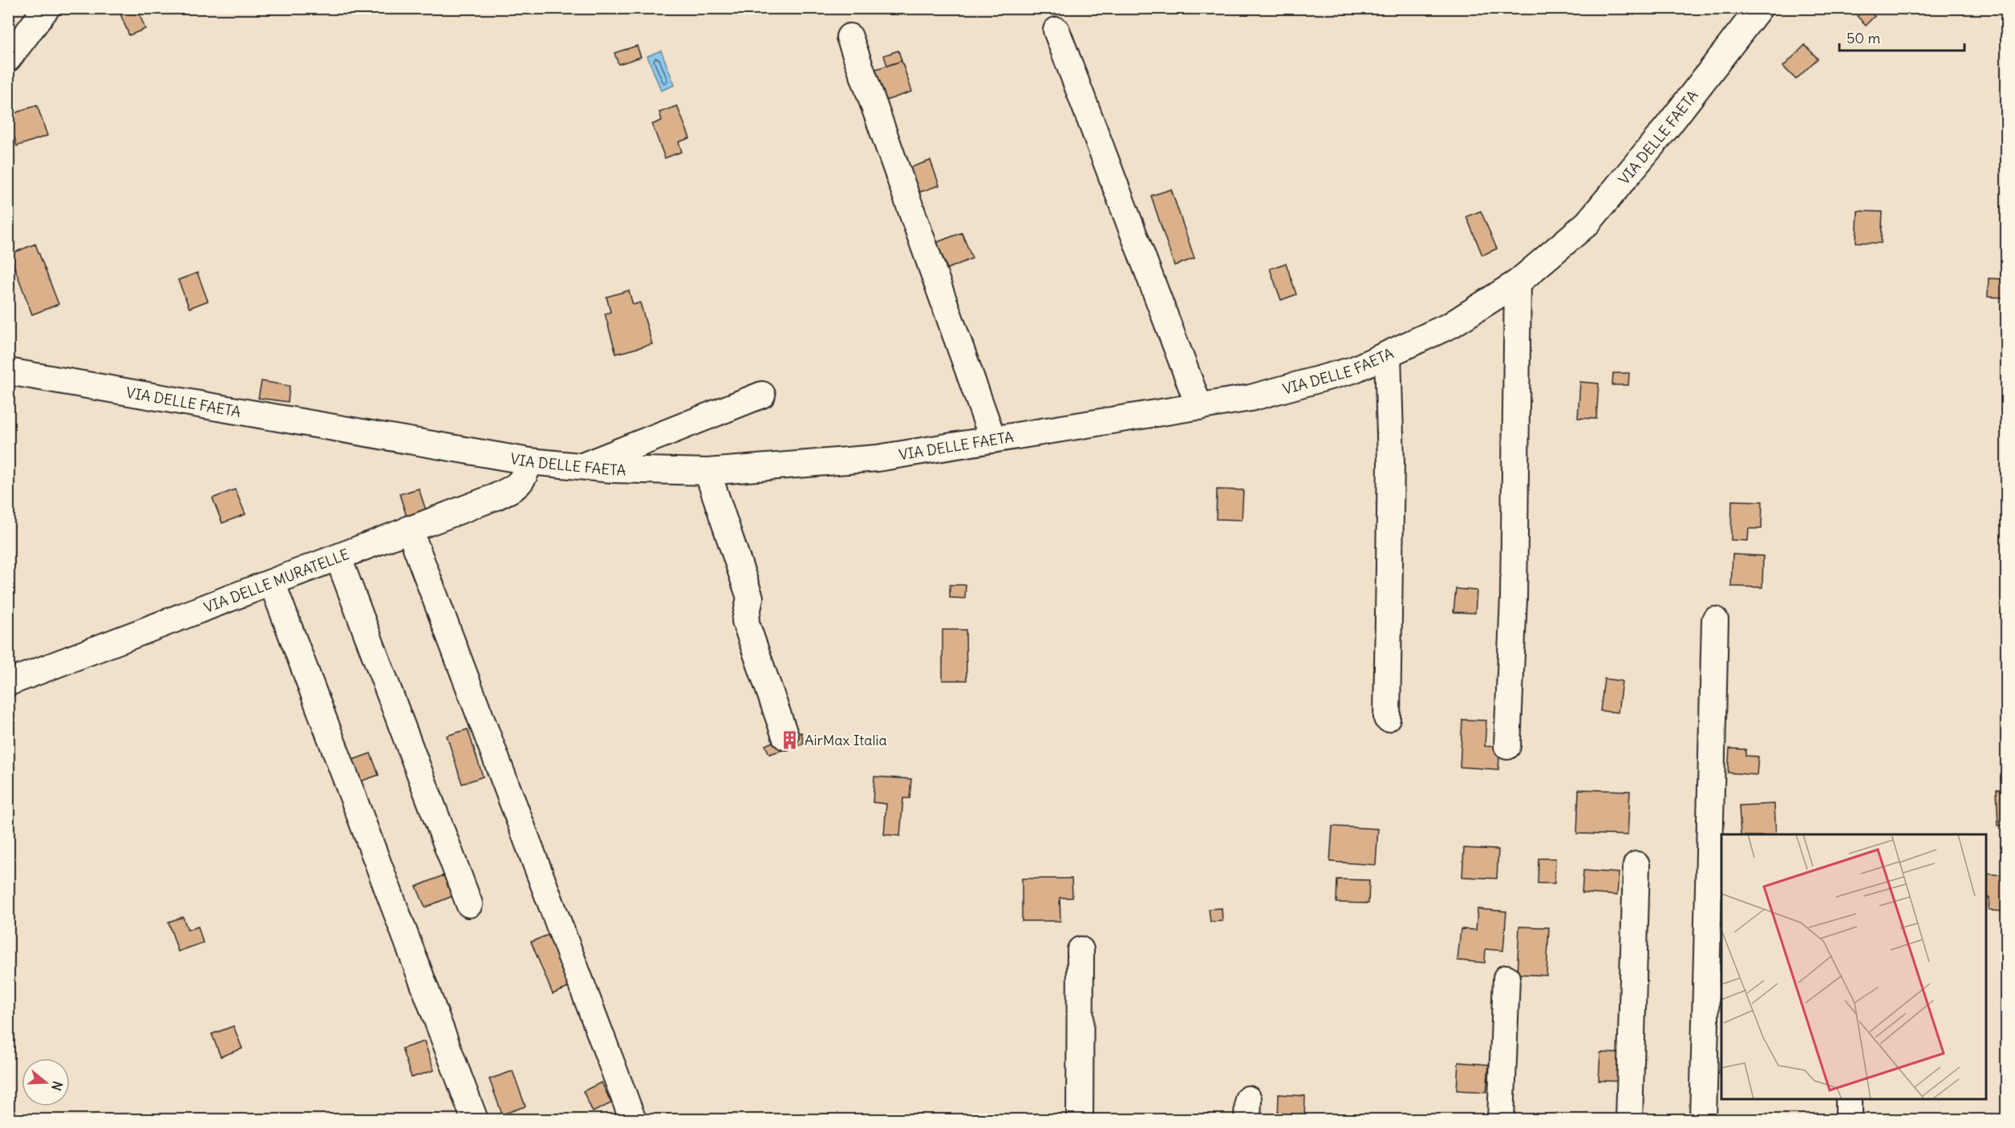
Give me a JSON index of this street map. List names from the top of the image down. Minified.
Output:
{"streets":{"street":["VIA DELLE FAETA","VIA DELLE MURATELLE"]},"crossings":[["VIA DELLE FAETA","VIA DELLE MURATELLE"]],"places":{"building":["AirMax Italia"]},"scale_bar":"50 m","north":"right"}
